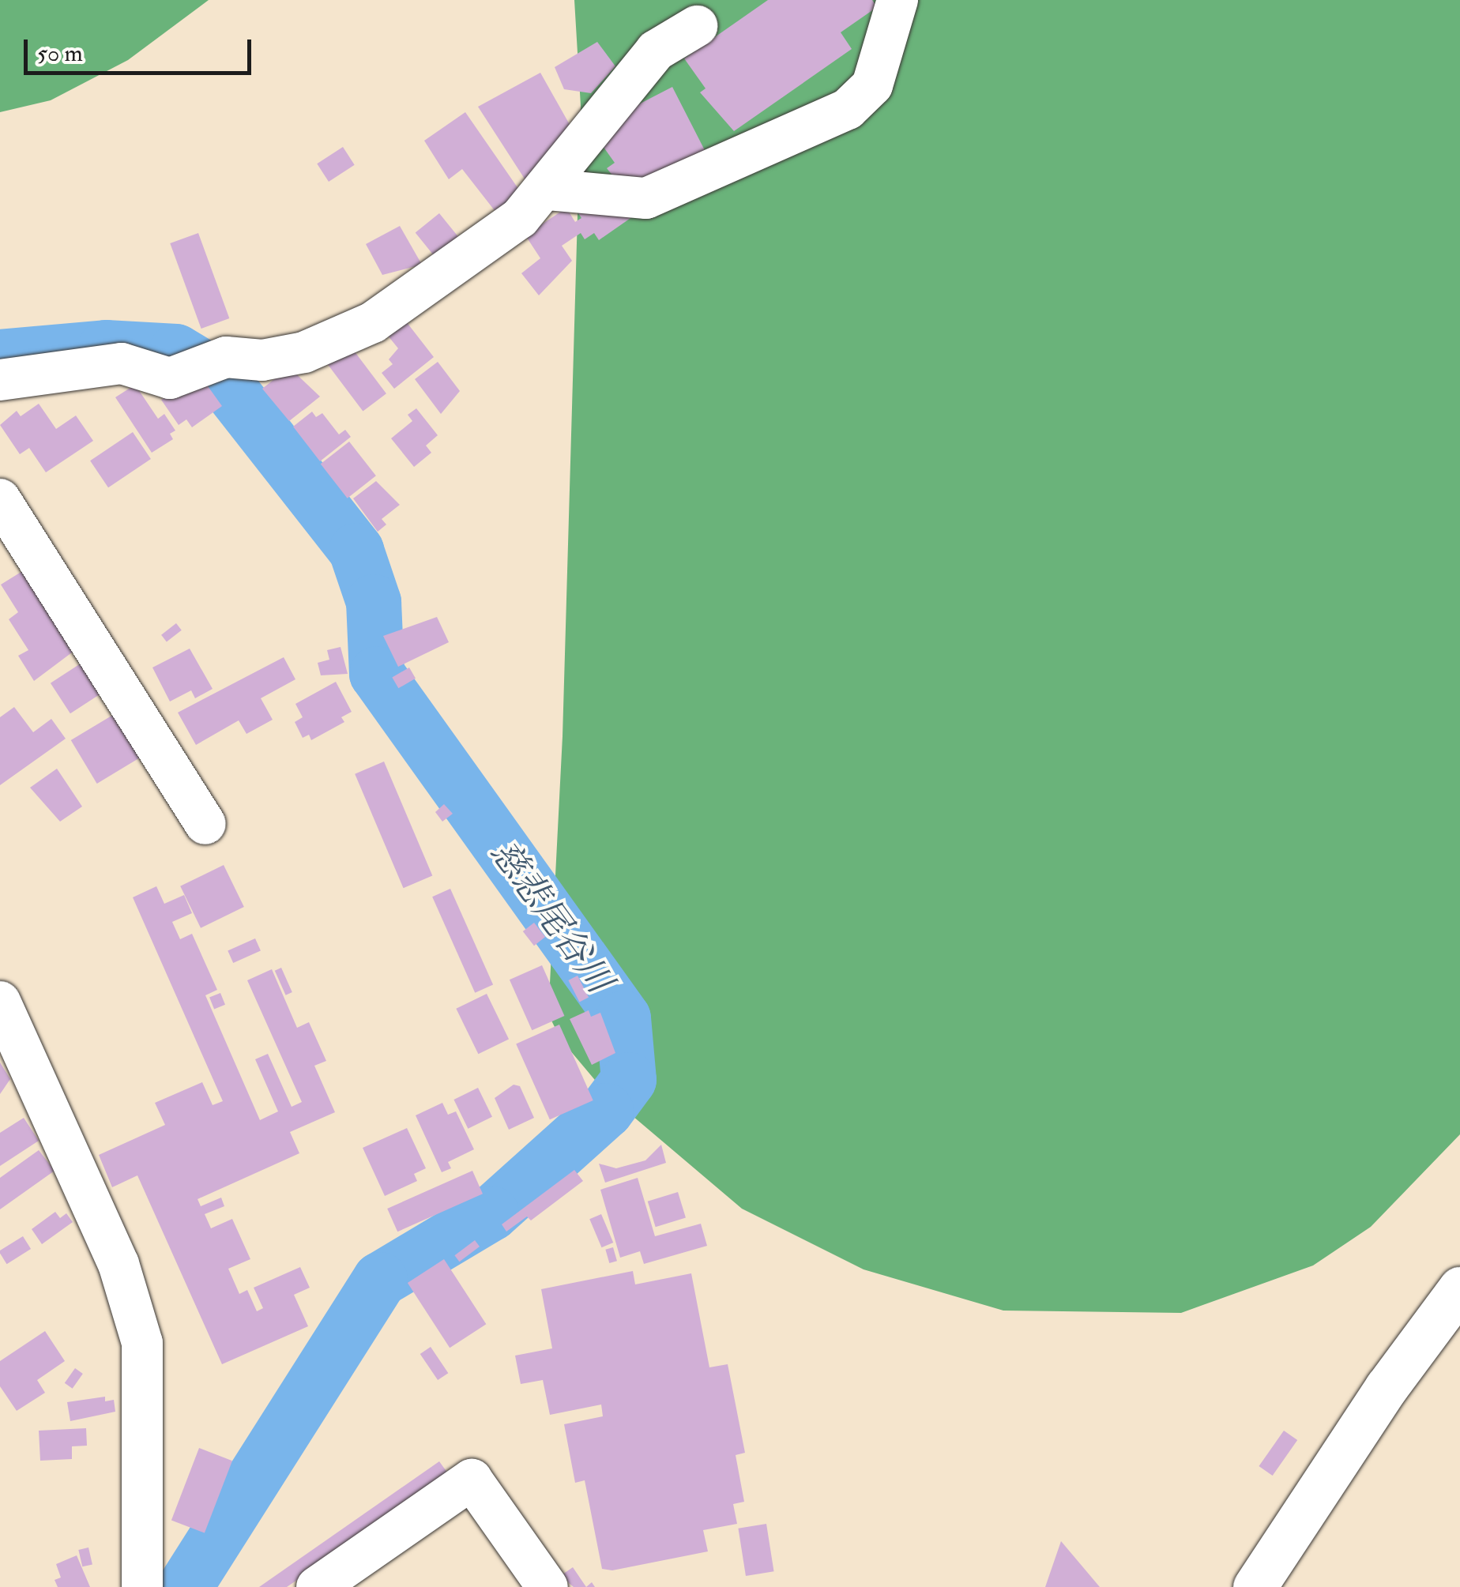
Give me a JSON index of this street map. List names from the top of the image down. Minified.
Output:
{"water":["慈悲尾谷川"],"scale_bar":"50 m"}
